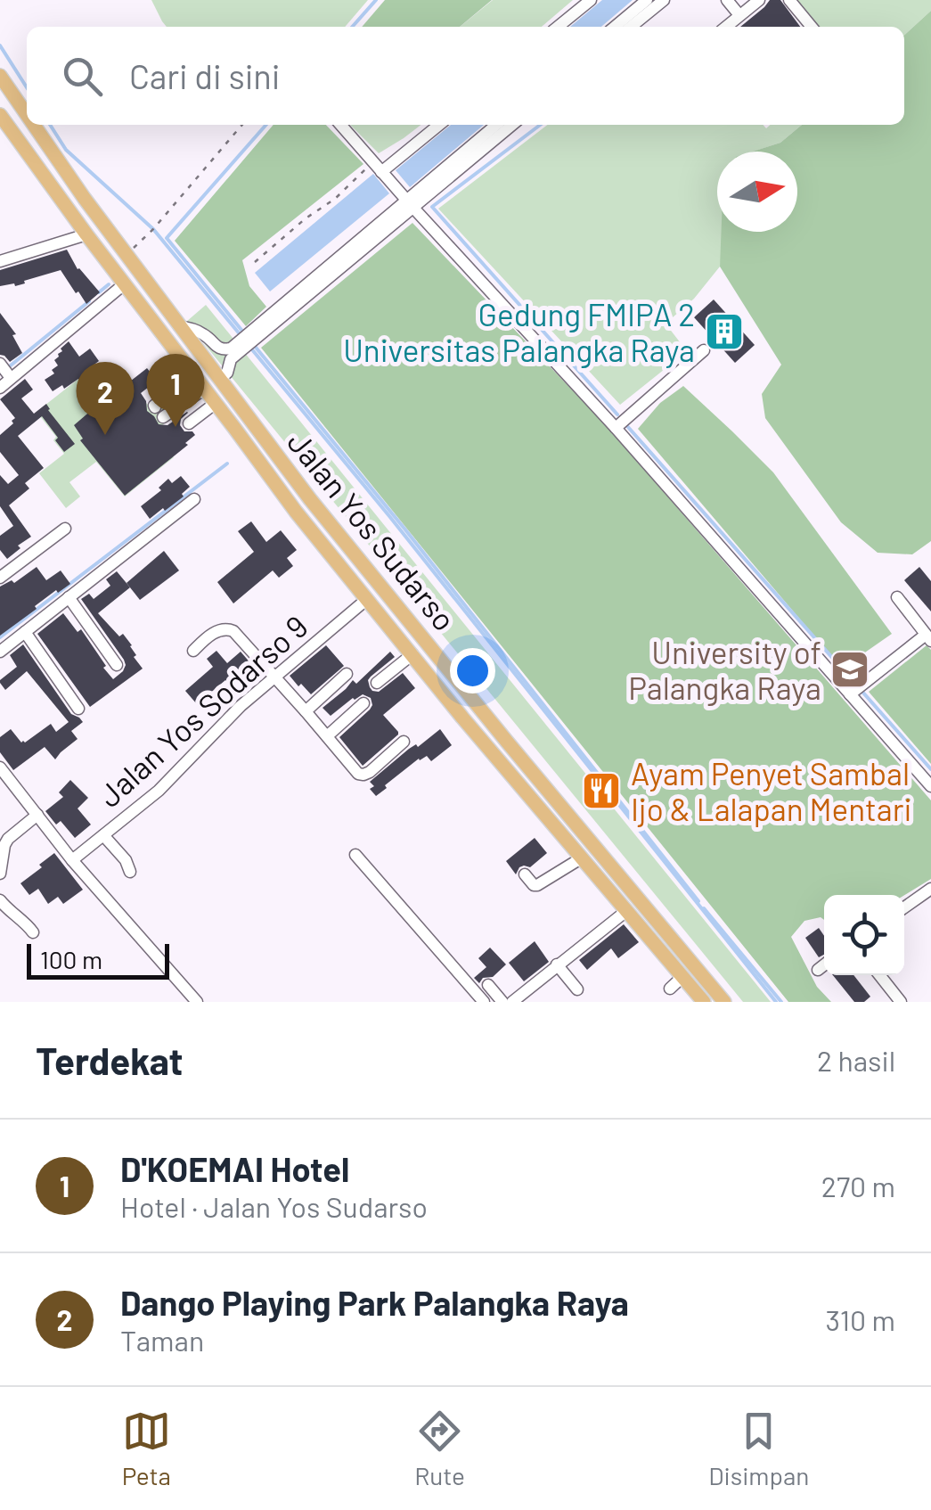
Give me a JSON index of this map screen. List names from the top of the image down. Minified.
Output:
{"streets":{"main road":["Jalan Yos Sudarso"],"street":["Jalan Yos Sodarso 9"]},"crossings":[["Jalan Yos Sudarso","Jalan Yos Sodarso 9"]],"places":{"building":["Gedung FMIPA 2 Universitas Palangka Raya"],"school or university":["University of Palangka Raya"],"restaurant":["Ayam Penyet Sambal Ijo & Lalapan Mentari"]},"scale_bar":"100 m","north":"right","page":{"search":"Cari di sini","pins":["1","2"],"scale":"100 m","heading":["Terdekat","2 hasil"],"list":[{"mark":"1","name":"D'KOEMAI Hotel","note":"Hotel · Jalan Yos Sudarso","value":"270 m"},{"mark":"2","name":"Dango Playing Park Palangka Raya","note":"Taman","value":"310 m"}],"nav":["Peta","Rute","Disimpan"]}}
